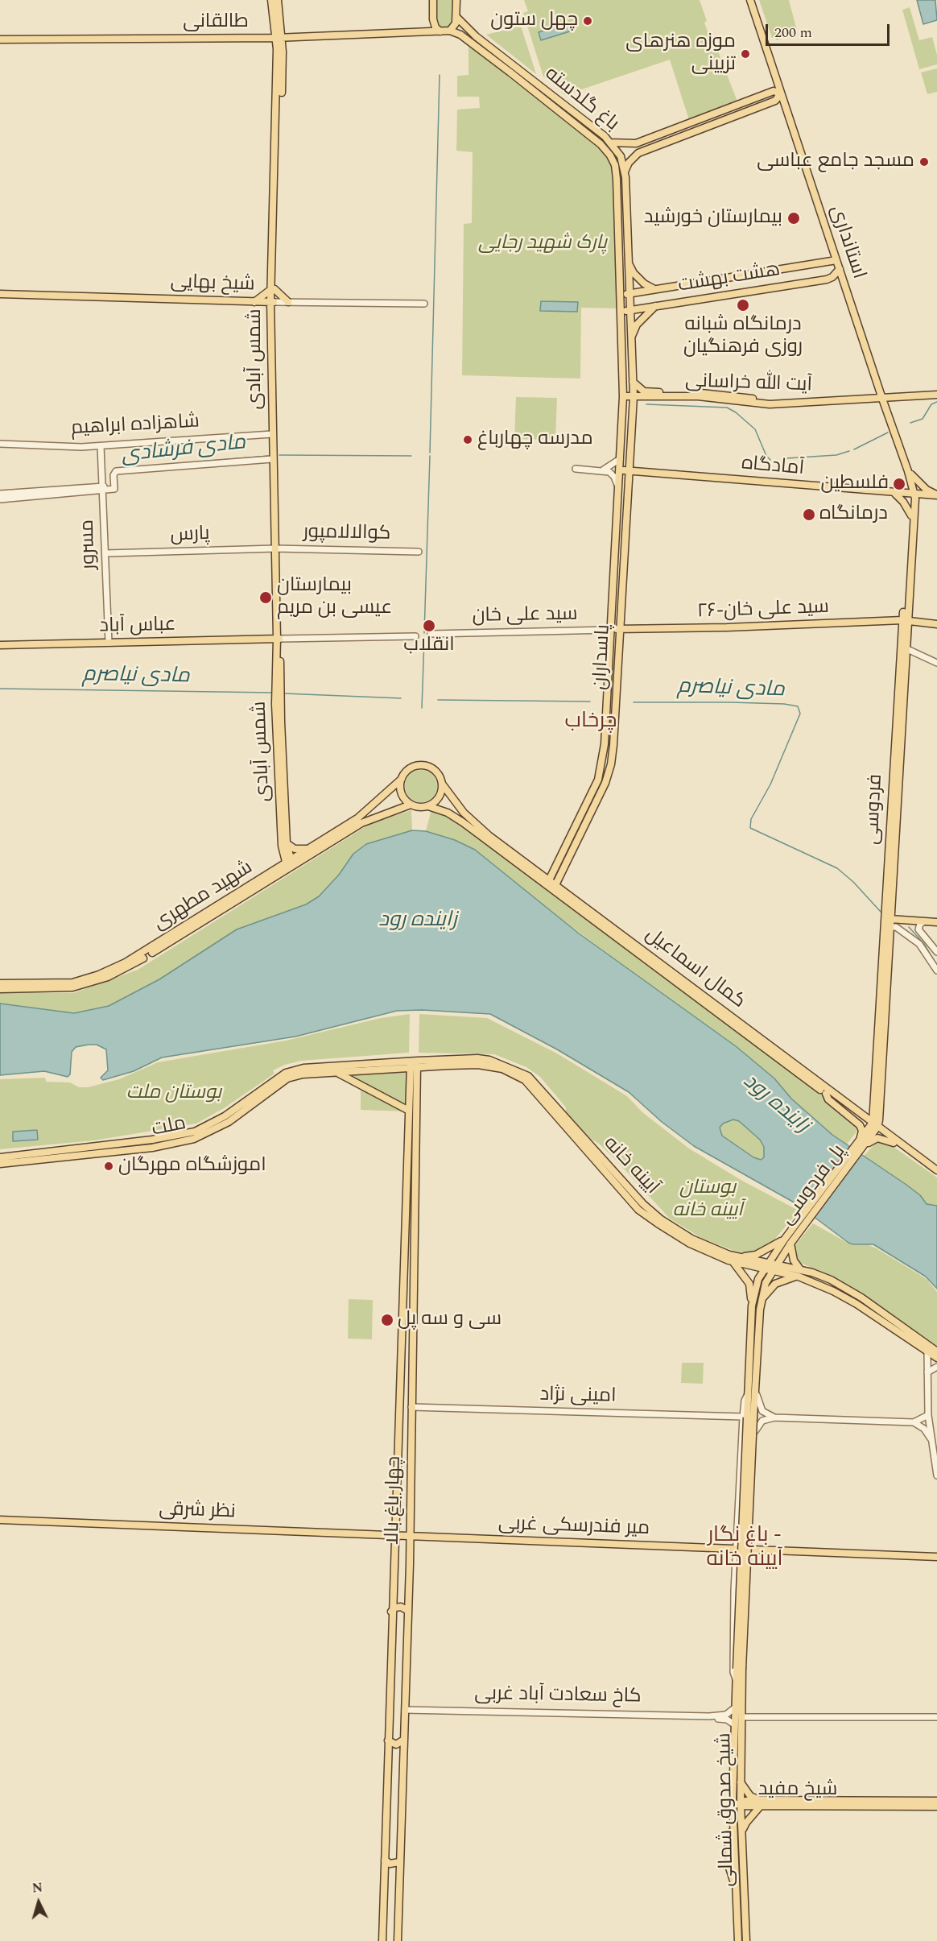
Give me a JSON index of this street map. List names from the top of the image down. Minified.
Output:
{"streets":{"main road":["طالقانی","باغ گلدسته","استانداری","هشت بهشت","شیخ بهایی","شمس آبادی","آیت الله خراسانی","آمادگاه","۲۶-سید علی خان","سید علی خان","عباس آباد","پاسداران","فردوسی","شهید مطهری","کمال اسماعیل","ملت","آیینه خانه","پل فردوسی","چهار باغ بالا","نظر شرقی","میر فندرسکی غربی","شیخ مفید","شیخ صدوق شمالی"],"street":["شاهزاده ابراهیم","کوالالامپور","پارس","مسرور","امینی نژاد","کاخ سعادت آباد غربی"]},"crossings":[["طالقانی","باغ گلدسته"],["طالقانی","شمس آبادی"],["باغ گلدسته","هشت بهشت"],["باغ گلدسته","آیت الله خراسانی"],["باغ گلدسته","آمادگاه"],["باغ گلدسته","پاسداران"],["استانداری","هشت بهشت"],["استانداری","آیت الله خراسانی"],["استانداری","آمادگاه"],["استانداری","فردوسی"],["شیخ بهایی","شمس آبادی"],["شمس آبادی","شاهزاده ابراهیم"],["شمس آبادی","کوالالامپور"],["شمس آبادی","پارس"],["شمس آبادی","عباس آباد"],["شمس آبادی","شهید مطهری"],["شاهزاده ابراهیم","مسرور"],["آمادگاه","پاسداران"],["آمادگاه","فردوسی"],["کوالالامپور","پارس"],["پارس","مسرور"],["مسرور","عباس آباد"],["۲۶-سید علی خان","سید علی خان"],["۲۶-سید علی خان","پاسداران"],["۲۶-سید علی خان","فردوسی"],["سید علی خان","پاسداران"],["پاسداران","کمال اسماعیل"],["فردوسی","کمال اسماعیل"],["فردوسی","پل فردوسی"],["شهید مطهری","کمال اسماعیل"],["کمال اسماعیل","پل فردوسی"],["ملت","آیینه خانه"],["ملت","چهار باغ بالا"],["آیینه خانه","پل فردوسی"],["آیینه خانه","چهار باغ بالا"],["آیینه خانه","شیخ صدوق شمالی"],["پل فردوسی","شیخ صدوق شمالی"],["امینی نژاد","چهار باغ بالا"],["امینی نژاد","شیخ صدوق شمالی"],["چهار باغ بالا","نظر شرقی"],["چهار باغ بالا","میر فندرسکی غربی"],["چهار باغ بالا","کاخ سعادت آباد غربی"],["نظر شرقی","میر فندرسکی غربی"],["میر فندرسکی غربی","شیخ صدوق شمالی"],["شیخ مفید","شیخ صدوق شمالی"]],"districts":["چرخاب","باغ نگار - آیینه خانه"],"water":["مادی فرشادی","مادی نیاصرم","زاینده رود"],"parks":["پارک شهید رجایی","بوستان ملت","بوستان آیینه خانه"],"places":["چهل ستون","موزه هنرهای تزیینی","مسجد جامع عباسی","بیمارستان خورشید","درمانگاه شبانه روزی فرهنگیان","مدرسه چهارباغ","فلسطین","درمانگاه","بیمارستان عیسی بن مریم","انقلاب","اموزشگاه مهرگان","سی و سه پل"],"scale_bar":"200 m","north":"top"}
